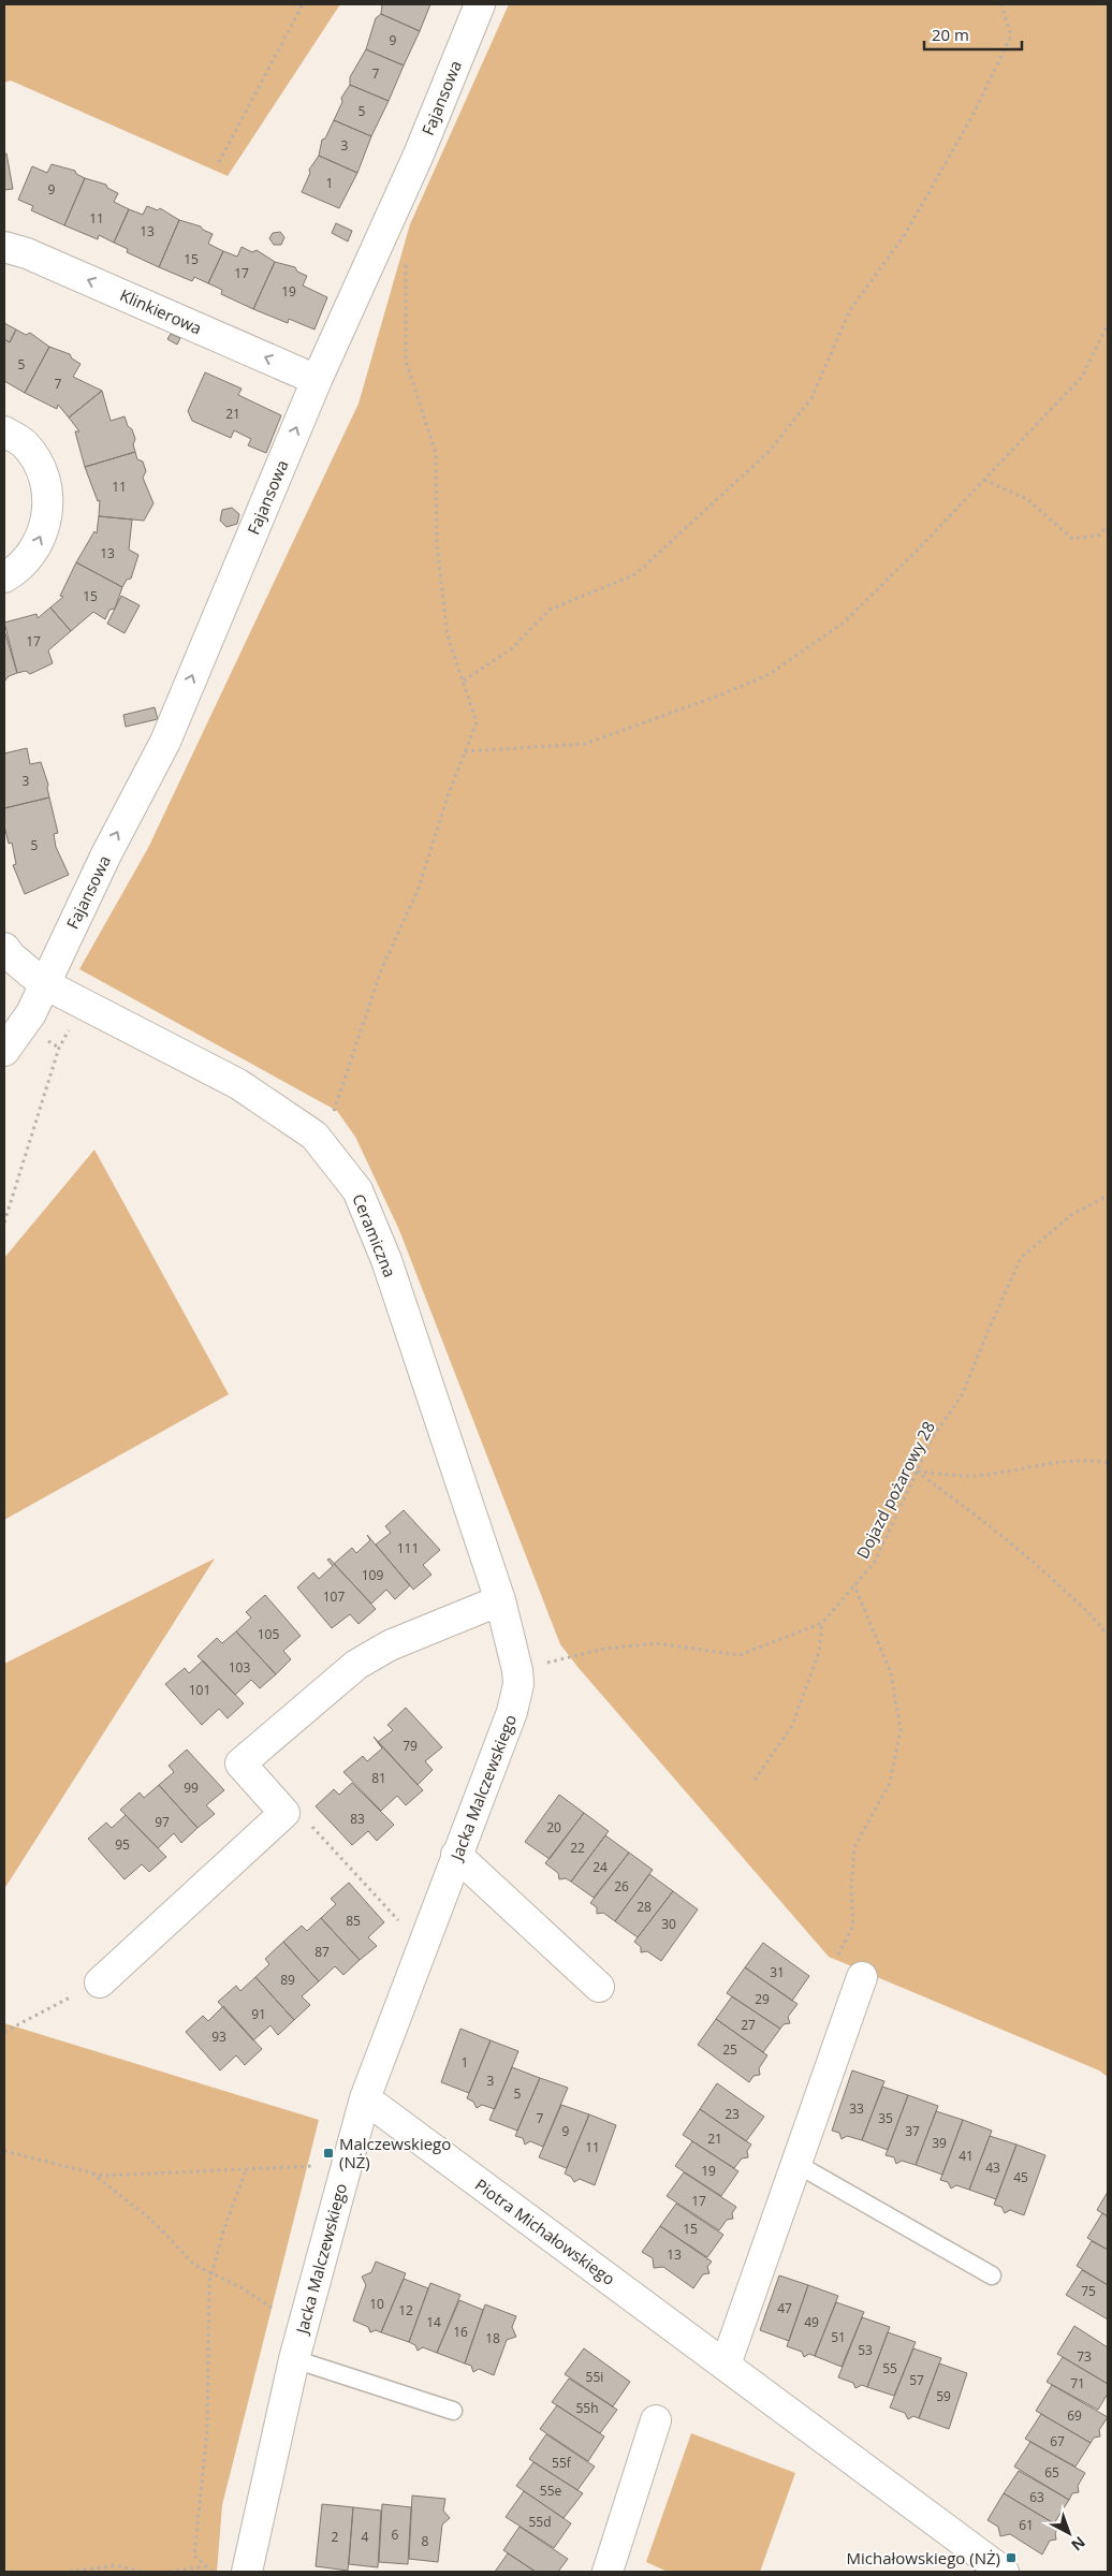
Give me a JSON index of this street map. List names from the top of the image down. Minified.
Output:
{"streets":{"street":["Fajansowa","Klinkierowa","Ceramiczna","Jacka Malczewskiego","Piotra Michałowskiego"],"path":["Dojazd pożarowy 28"]},"crossings":[["Fajansowa","Klinkierowa"],["Fajansowa","Ceramiczna"],["Ceramiczna","Jacka Malczewskiego"],["Dojazd pożarowy 28","Jacka Malczewskiego"],["Jacka Malczewskiego","Piotra Michałowskiego"]],"one_way":["Fajansowa","Klinkierowa"],"places":{"transit":["Malczewskiego (NŻ)","Michałowskiego (NŻ)"]},"house_numbers":["9","7","5","3","1","9","11","13","15","17","19","5","7","21","11","13","15","17","3","5","111","109","107","105","103","101","79","81","99","83","97","20","95","22","24","26","28","85","30","87","31","89","29","91","27","93","25","1","3","5","33","23","7","35","9","37","21","39","11","41","43","19","45","17","15","13","75","10","47","12","14","49","16","51","18","53","73","55","55i","57","71","59","55h","69","67","55f","65","55e","63","55d","61","6","2","4","8"],"scale_bar":"20 m","north":"bottom right"}
